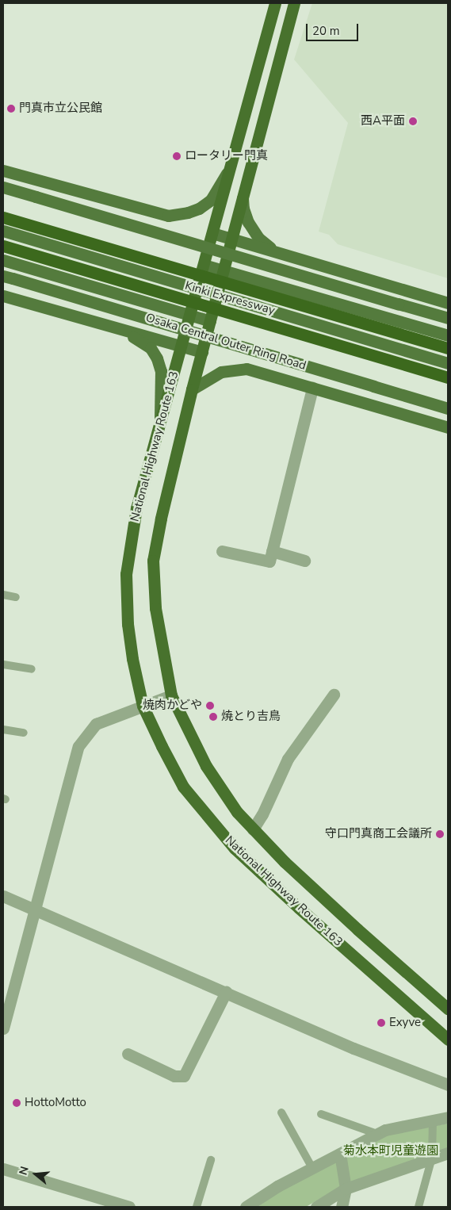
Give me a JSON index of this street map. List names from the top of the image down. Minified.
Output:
{"streets":{"highway":["Kinki Expressway","National Highway Route 163"],"main road":["Osaka Central Outer Ring Road"]},"parks":["菊水本町児童遊園"],"places":["門真市立公民館","西A平面","ロータリー門真","焼肉かどや","焼とり吉鳥","守口門真商工会議所","Exyve","HottoMotto"],"scale_bar":"20 m","north":"left"}
